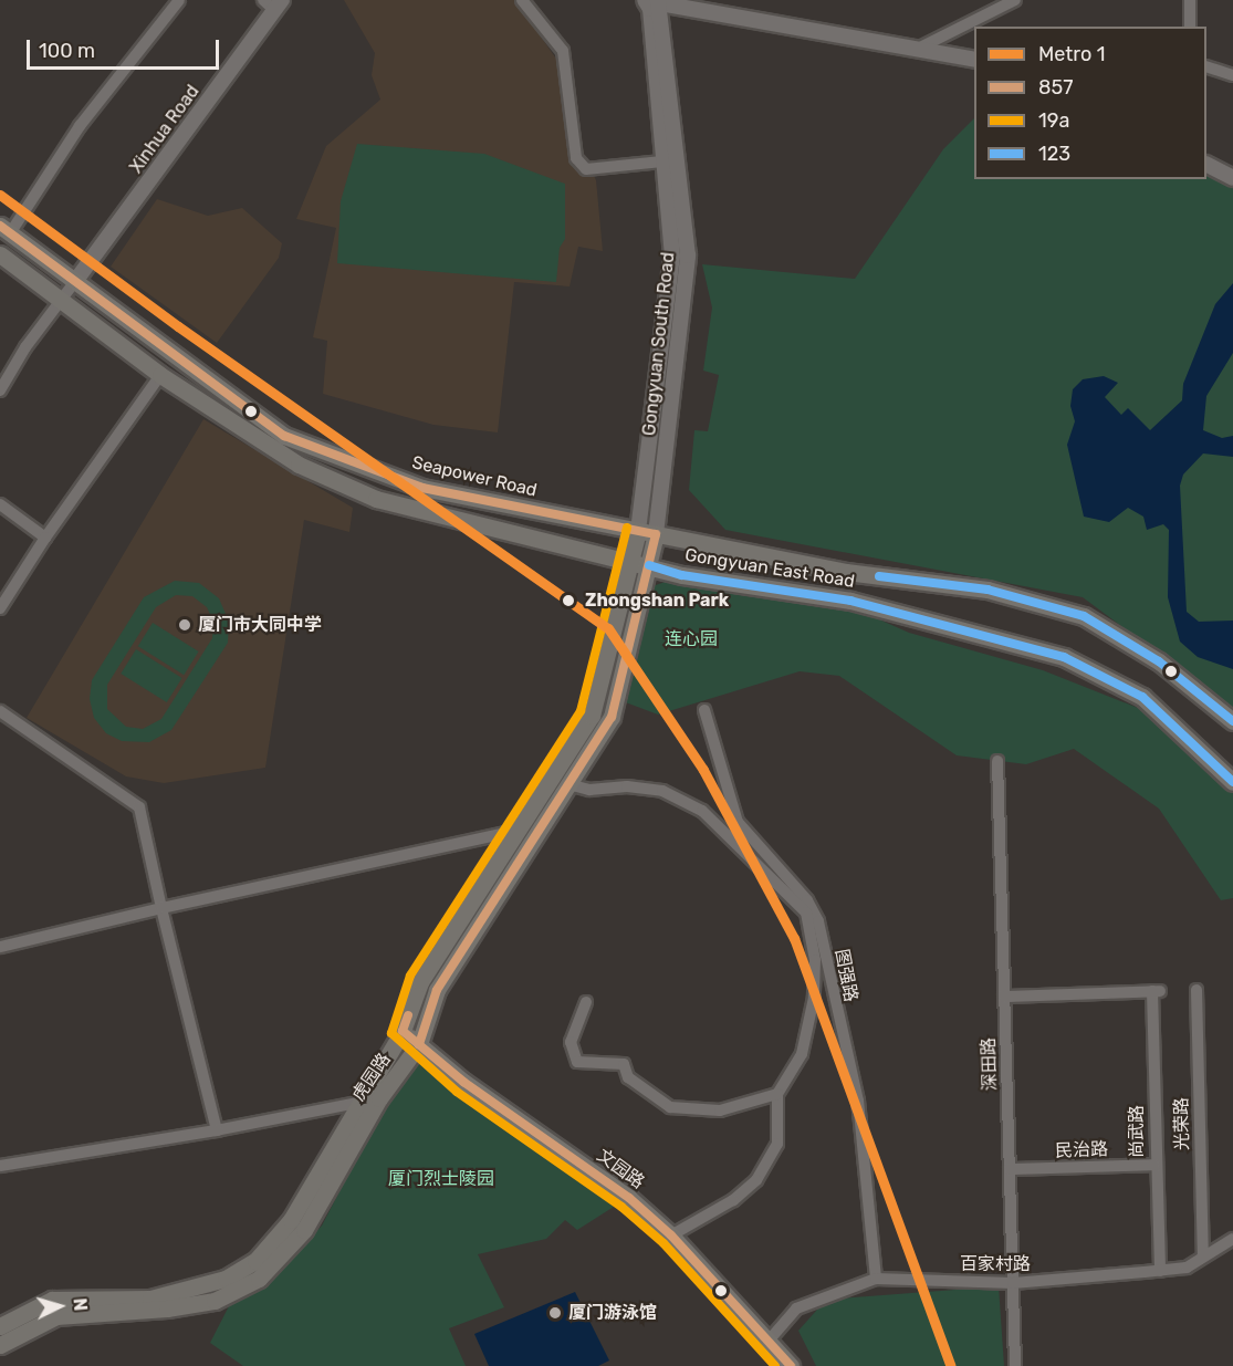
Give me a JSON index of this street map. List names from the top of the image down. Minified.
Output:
{"streets":{"main road":["Seapower Road","Gongyuan East Road","虎园路","文园路"],"street":["Xinhua Road","Gongyuan South Road","图强路","深田路","光荣路","尚武路","民治路","百家村路"]},"crossings":[["Xinhua Road","Seapower Road"],["Gongyuan South Road","Seapower Road"],["Gongyuan South Road","Gongyuan East Road"],["Gongyuan South Road","虎园路"],["Seapower Road","Gongyuan East Road"],["Seapower Road","虎园路"],["Gongyuan East Road","虎园路"],["图强路","百家村路"],["深田路","尚武路"],["深田路","民治路"],["深田路","百家村路"],["虎园路","文园路"],["光荣路","百家村路"],["尚武路","民治路"],["尚武路","百家村路"],["文园路","百家村路"]],"parks":["连心园","厦门烈士陵园"],"places":["Zhongshan Park","厦门市大同中学","厦门游泳馆"],"lines":["metro line 1","transit line 857","transit line 19a","transit line 123"],"legend":["Metro 1","857","19a","123"],"scale_bar":"100 m","north":"right"}
